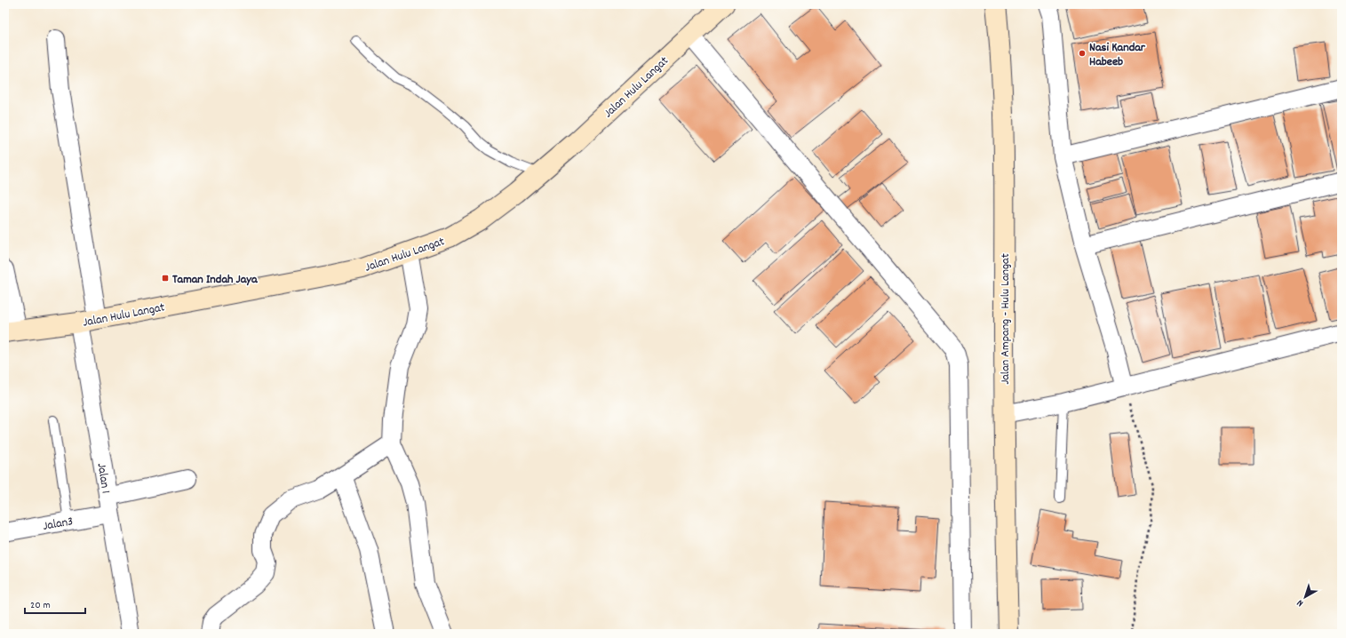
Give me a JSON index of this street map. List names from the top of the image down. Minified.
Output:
{"streets":{"street":["Jalan Hulu Langat","Jalan Ampang - Hulu Langat","Jalan 1","Jalan3"]},"crossings":[["Jalan Hulu Langat","Jalan 1"],["Jalan 1","Jalan3"]],"places":{"other":["Nasi Kandar Habeeb"],"transit":["Taman Indah Jaya"]},"scale_bar":"20 m","north":"bottom left"}
